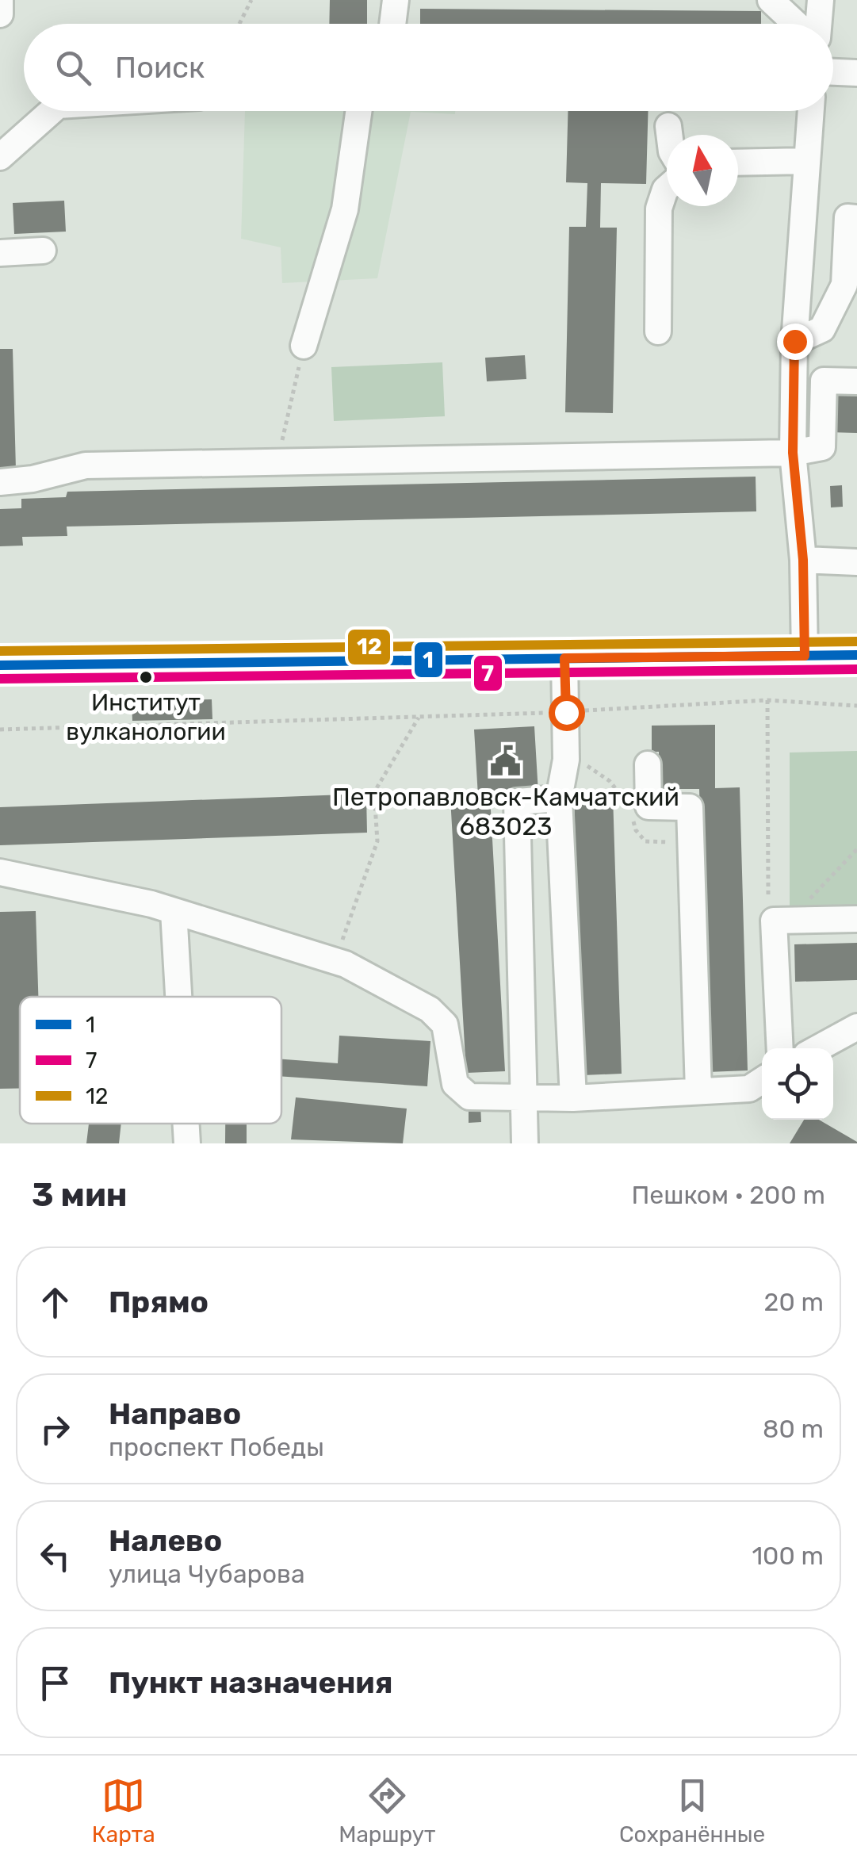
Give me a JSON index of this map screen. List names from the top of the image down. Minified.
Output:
{"places":{"other":["Институт вулканологии"],"public building":["Петропавловск-Камчатский 683023"]},"lines":["transit line 12","transit line 1","transit line 7"],"legend":["1","7","12"],"north":"top","page":{"search":"Поиск","heading":["3 мин","Пешком · 200 m"],"list":[["Прямо","20 m"],["Направо","проспект Победы","80 m"],["Налево","улица Чубарова","100 m"],"Пункт назначения"],"nav":["Карта","Маршрут","Сохранённые"]}}
